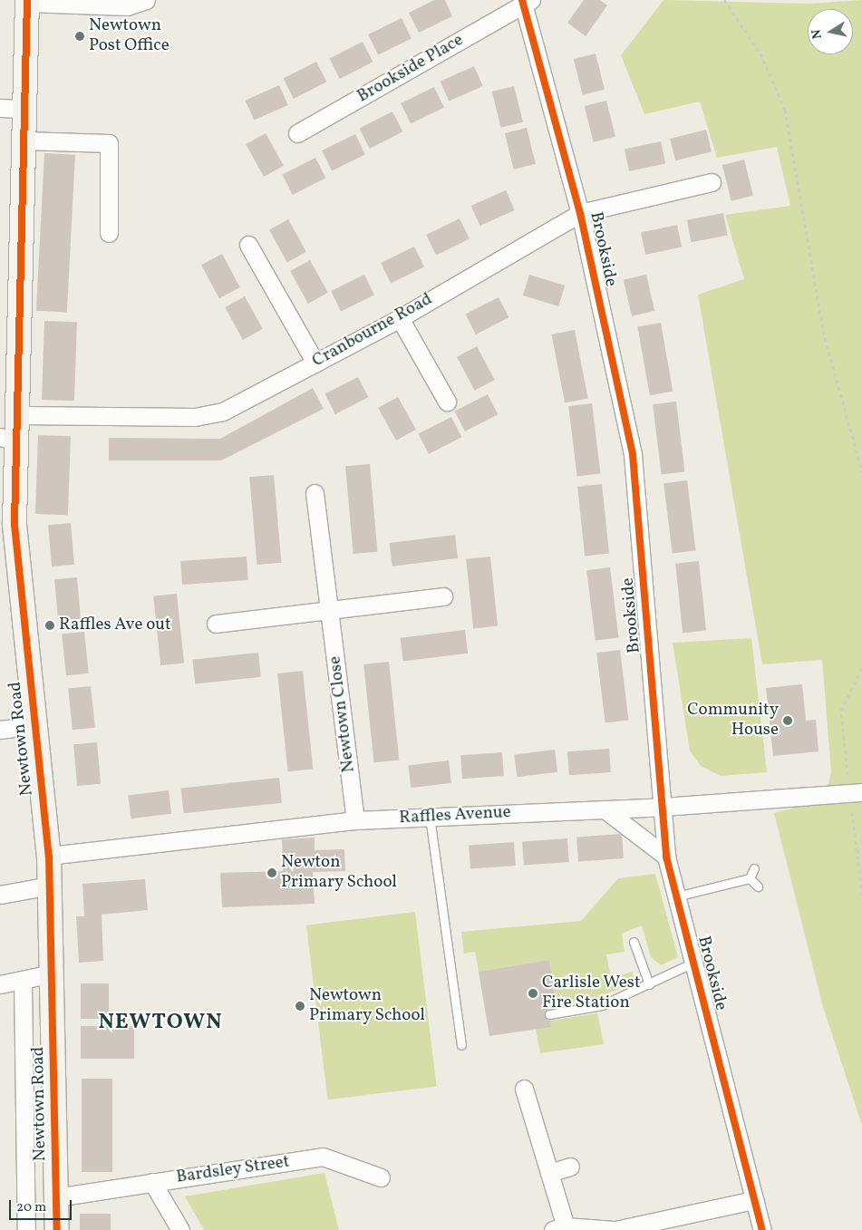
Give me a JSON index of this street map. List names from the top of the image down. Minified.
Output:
{"streets":{"main road":["Newtown Road"],"street":["Brookside Place","Brookside","Cranbourne Road","Newtown Close","Raffles Avenue","Bardsley Street"]},"crossings":[["Brookside Place","Brookside"],["Brookside","Cranbourne Road"],["Brookside","Raffles Avenue"],["Cranbourne Road","Newtown Road"],["Newtown Close","Raffles Avenue"],["Newtown Road","Raffles Avenue"],["Newtown Road","Bardsley Street"]],"districts":["NEWTOWN"],"places":["Newtown Post Office","Raffles Ave out","Community House","Newton Primary School","Carlisle West Fire Station","Newtown Primary School"],"scale_bar":"20 m","north":"left"}
